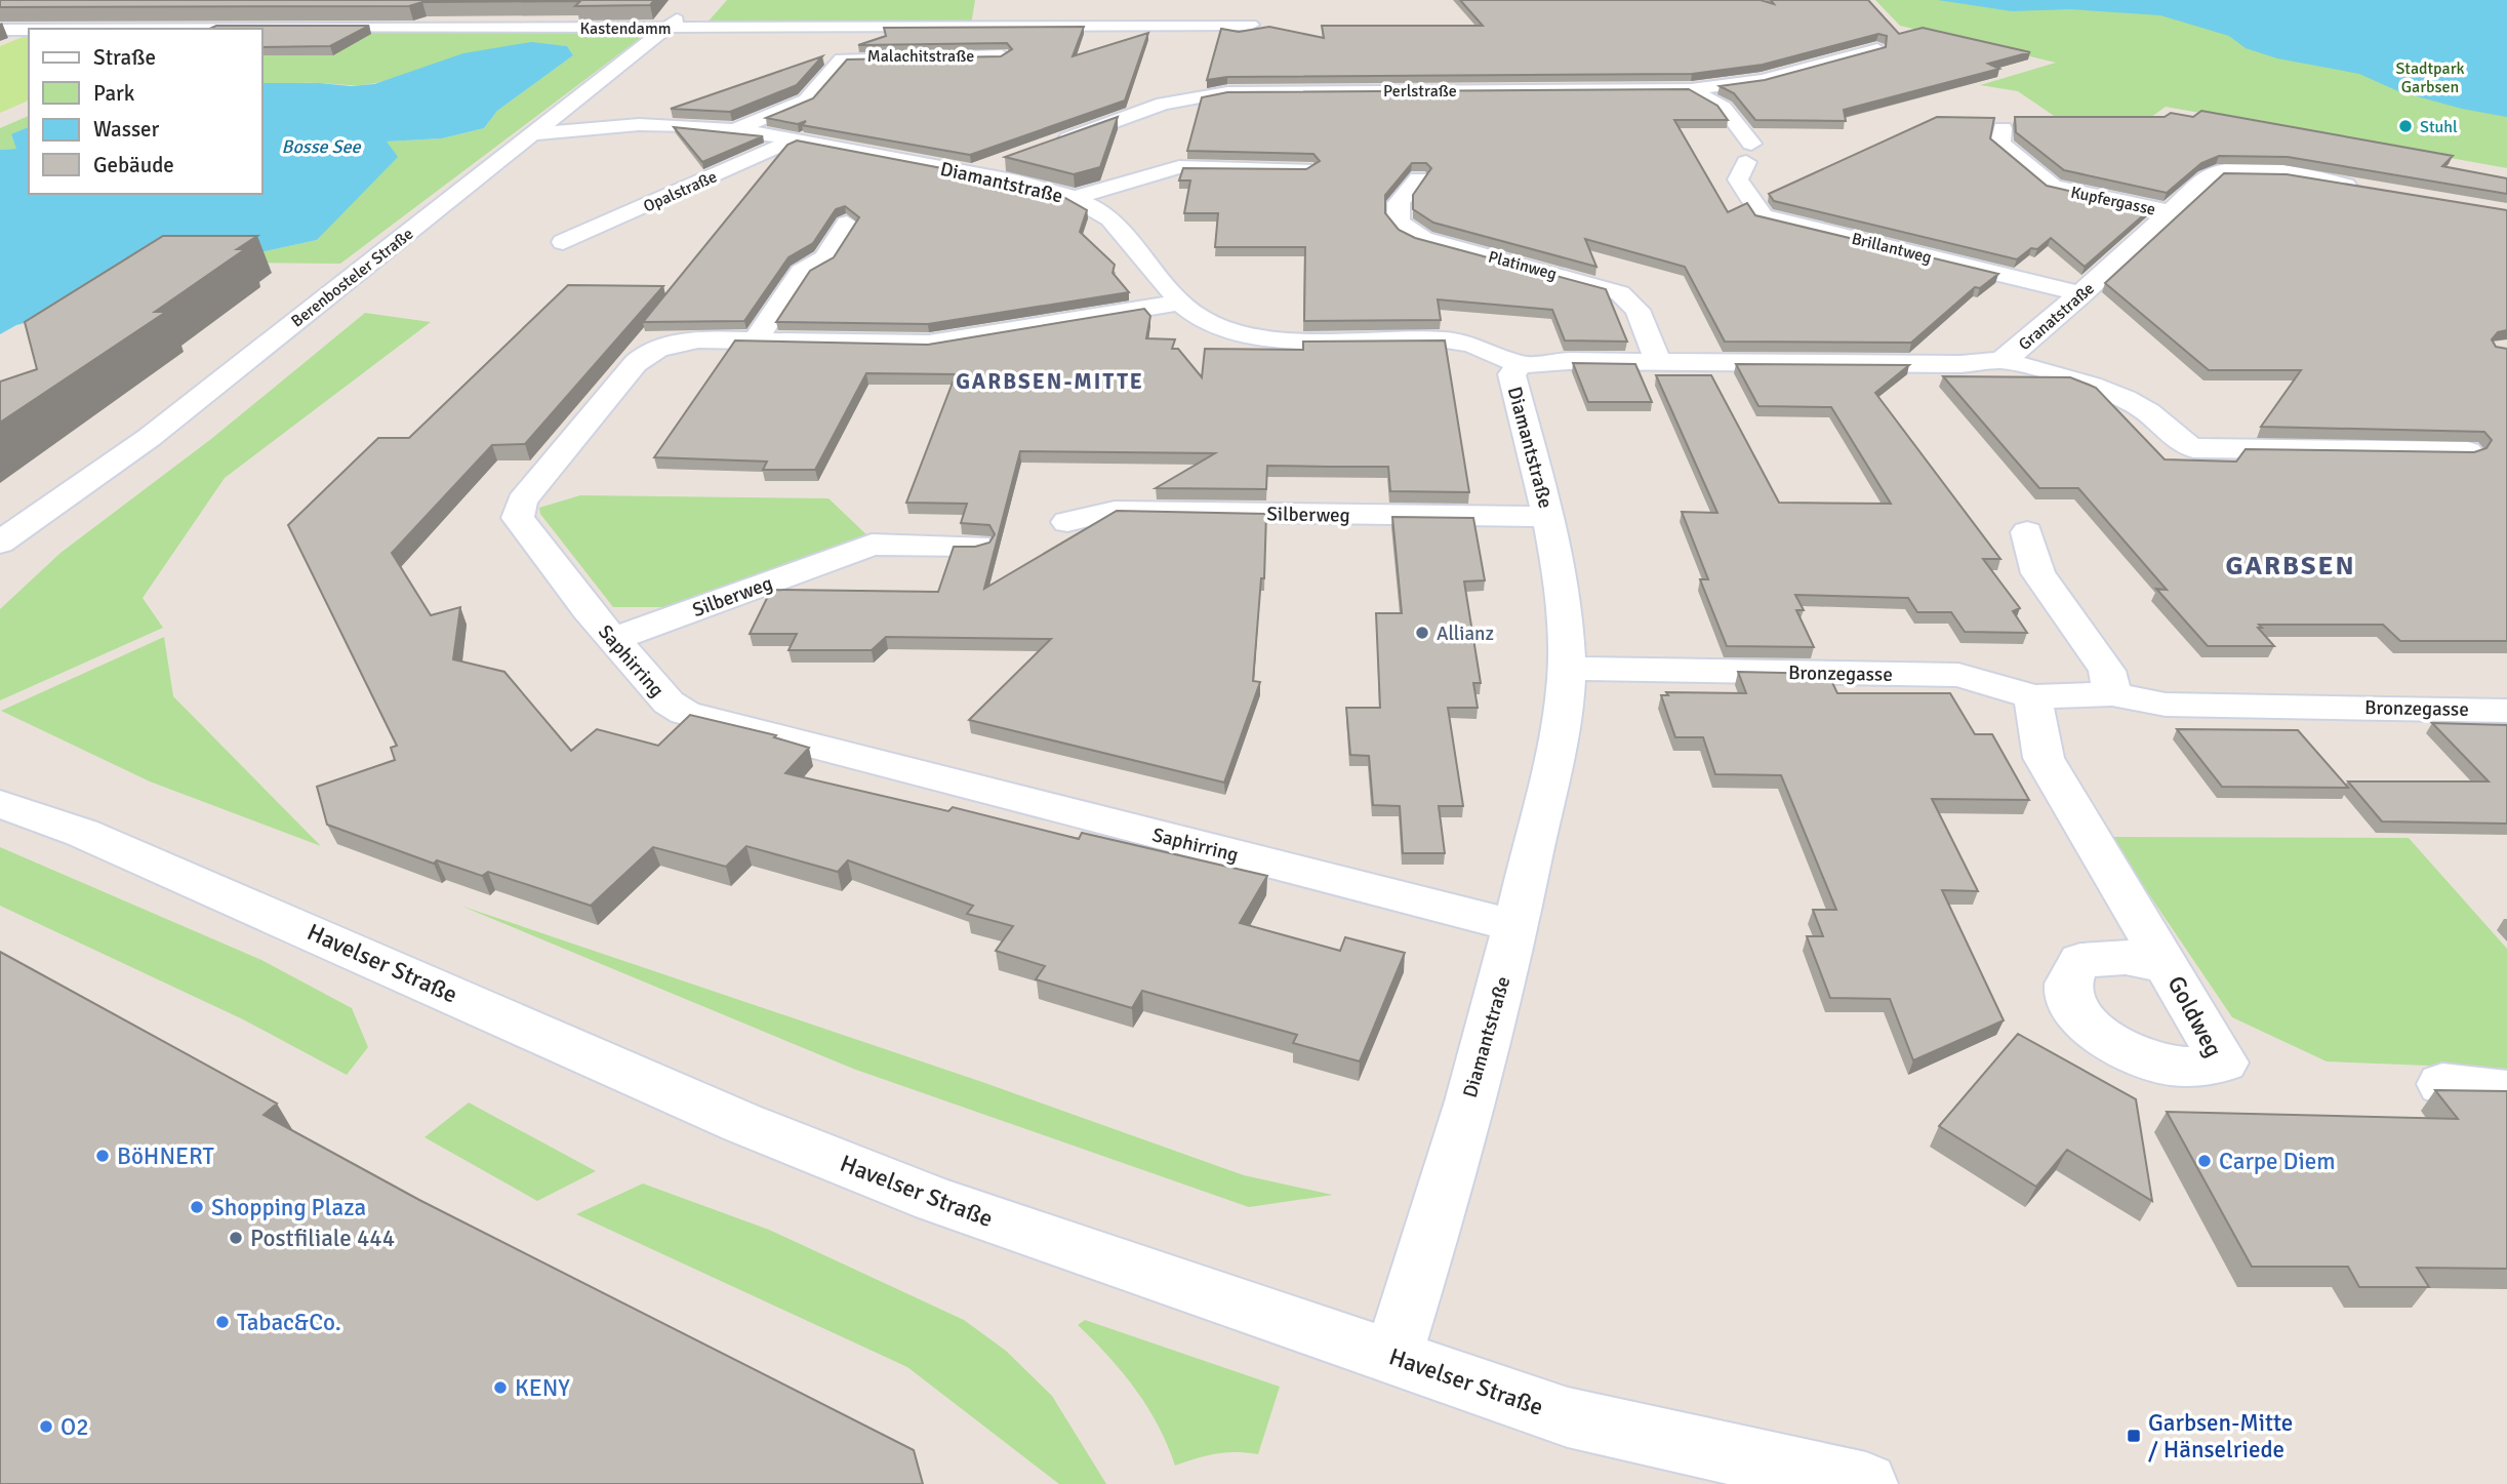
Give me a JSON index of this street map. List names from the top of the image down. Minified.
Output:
{"streets":{"street":["Kastendamm","Malachitstraße","Perlstraße","Diamantstraße","Opalstraße","Kupfergasse","Brillantweg","Platinweg","Berenbosteler Straße","Granatstraße","Silberweg","Saphirring","Bronzegasse","Havelser Straße","Goldweg"]},"crossings":[["Kastendamm","Berenbosteler Straße"],["Malachitstraße","Diamantstraße"],["Perlstraße","Brillantweg"],["Diamantstraße","Opalstraße"],["Diamantstraße","Berenbosteler Straße"],["Diamantstraße","Granatstraße"],["Diamantstraße","Silberweg"],["Diamantstraße","Saphirring"],["Diamantstraße","Bronzegasse"],["Diamantstraße","Havelser Straße"],["Kupfergasse","Granatstraße"],["Brillantweg","Granatstraße"],["Platinweg","Granatstraße"],["Silberweg","Saphirring"],["Bronzegasse","Goldweg"]],"districts":["GARBSEN-MITTE","GARBSEN"],"water":["Bosse See"],"parks":["Stadtpark Garbsen"],"places":{"other":["Stuhl","Allianz","BöHNERT","Carpe Diem","Shopping Plaza","Postfiliale 444","Tabac&Co.","KENY","O2"],"transit":["Garbsen-Mitte / Hänselriede"]},"legend":["Straße","Park","Wasser","Gebäude"]}
